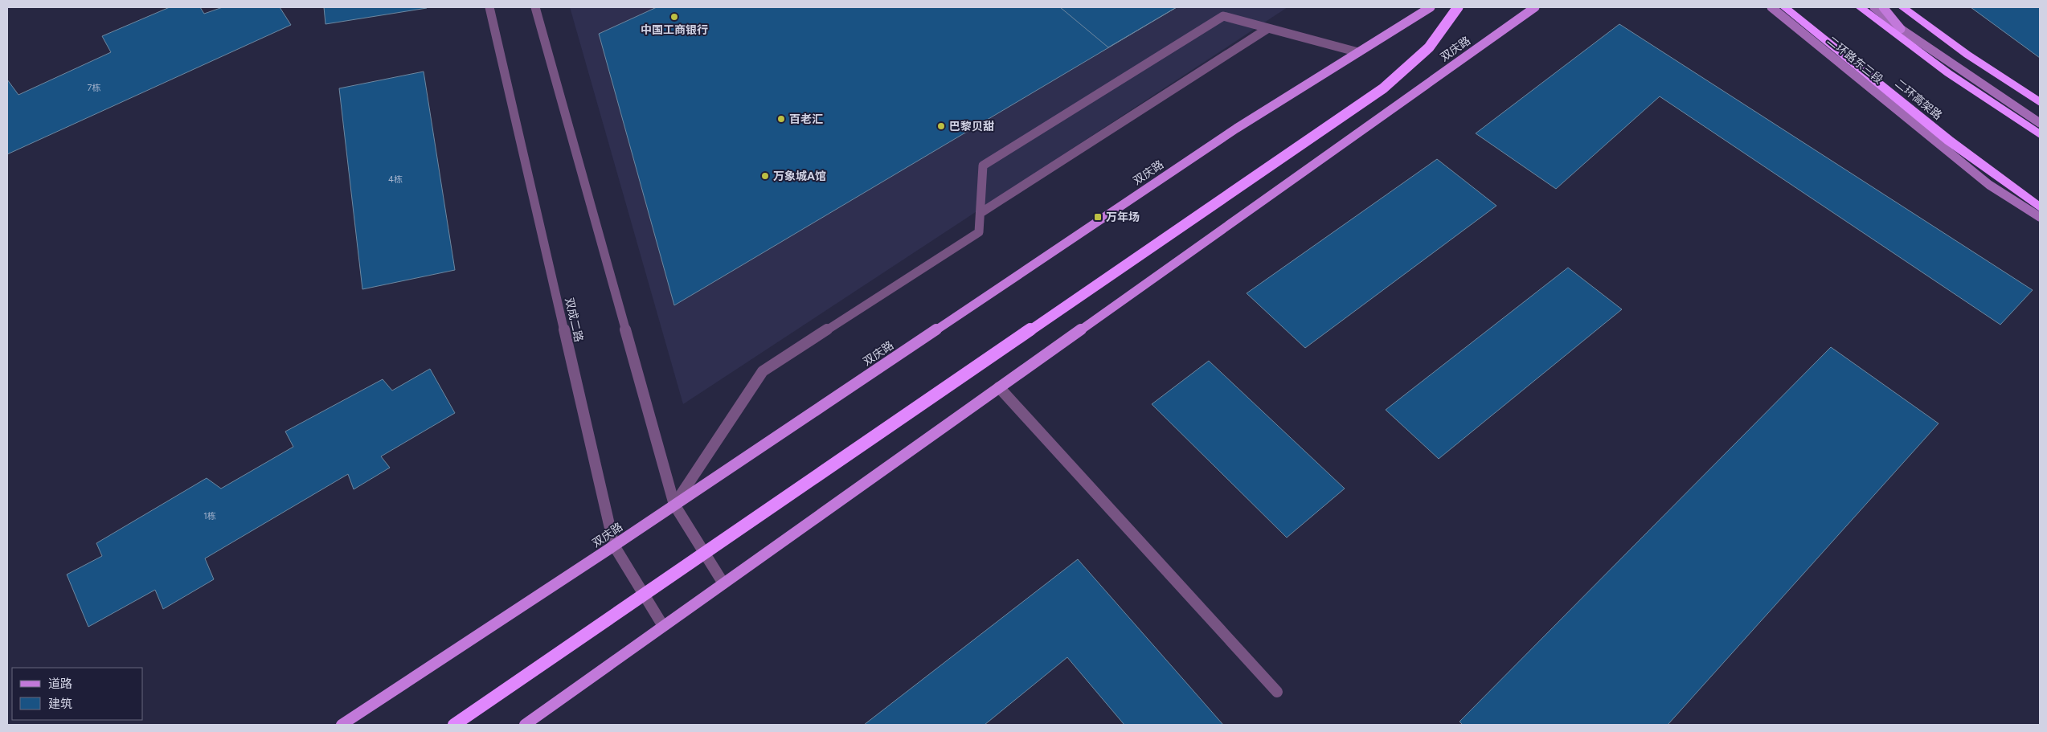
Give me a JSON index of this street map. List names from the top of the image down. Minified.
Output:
{"streets":{"highway":["二环高架路"],"main road":["双庆路","二环路东三段"],"street":["双成二路"]},"crossings":[["双庆路","双成二路"]],"places":{"other":["中国工商银行","百老汇","巴黎贝甜","万象城A馆"],"transit":["万年场"]},"house_numbers":["7栋","4栋","1栋"],"legend":["道路","建筑"]}
